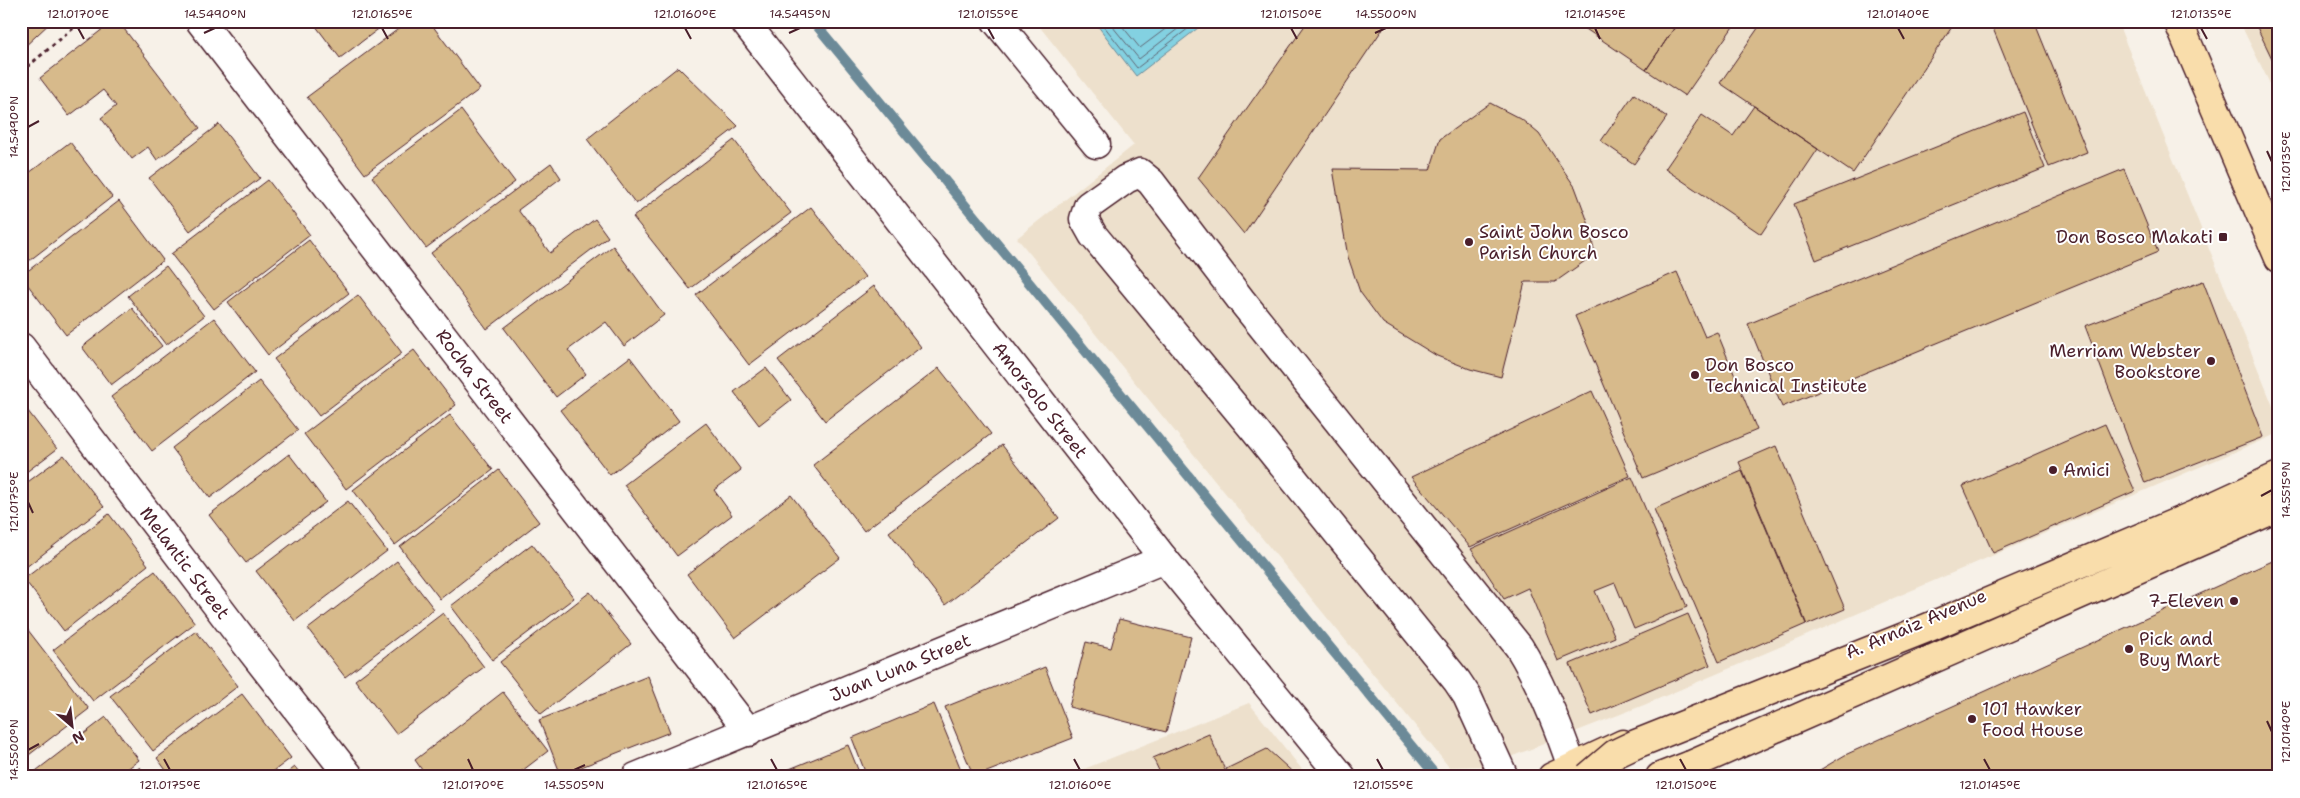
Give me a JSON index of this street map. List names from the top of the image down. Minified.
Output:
{"streets":{"main road":["A. Arnaiz Avenue"],"street":["Rocha Street","Amorsolo Street","Melantic Street","Juan Luna Street"]},"crossings":[["Rocha Street","Juan Luna Street"],["Amorsolo Street","Juan Luna Street"]],"places":{"transit":["Don Bosco Makati"],"other":["Saint John Bosco Parish Church","Merriam Webster Bookstore","Don Bosco Technical Institute","Amici","7-Eleven","Pick and Buy Mart","101 Hawker Food House"]},"north":"bottom right","coordinates":["121.0170°E","14.5490°N","121.0165°E","121.0160°E","14.5495°N","121.0155°E","121.0150°E","14.5500°N","121.0145°E","121.0140°E","121.0135°E","14.5515°N","121.0175°E","14.5505°N"]}
